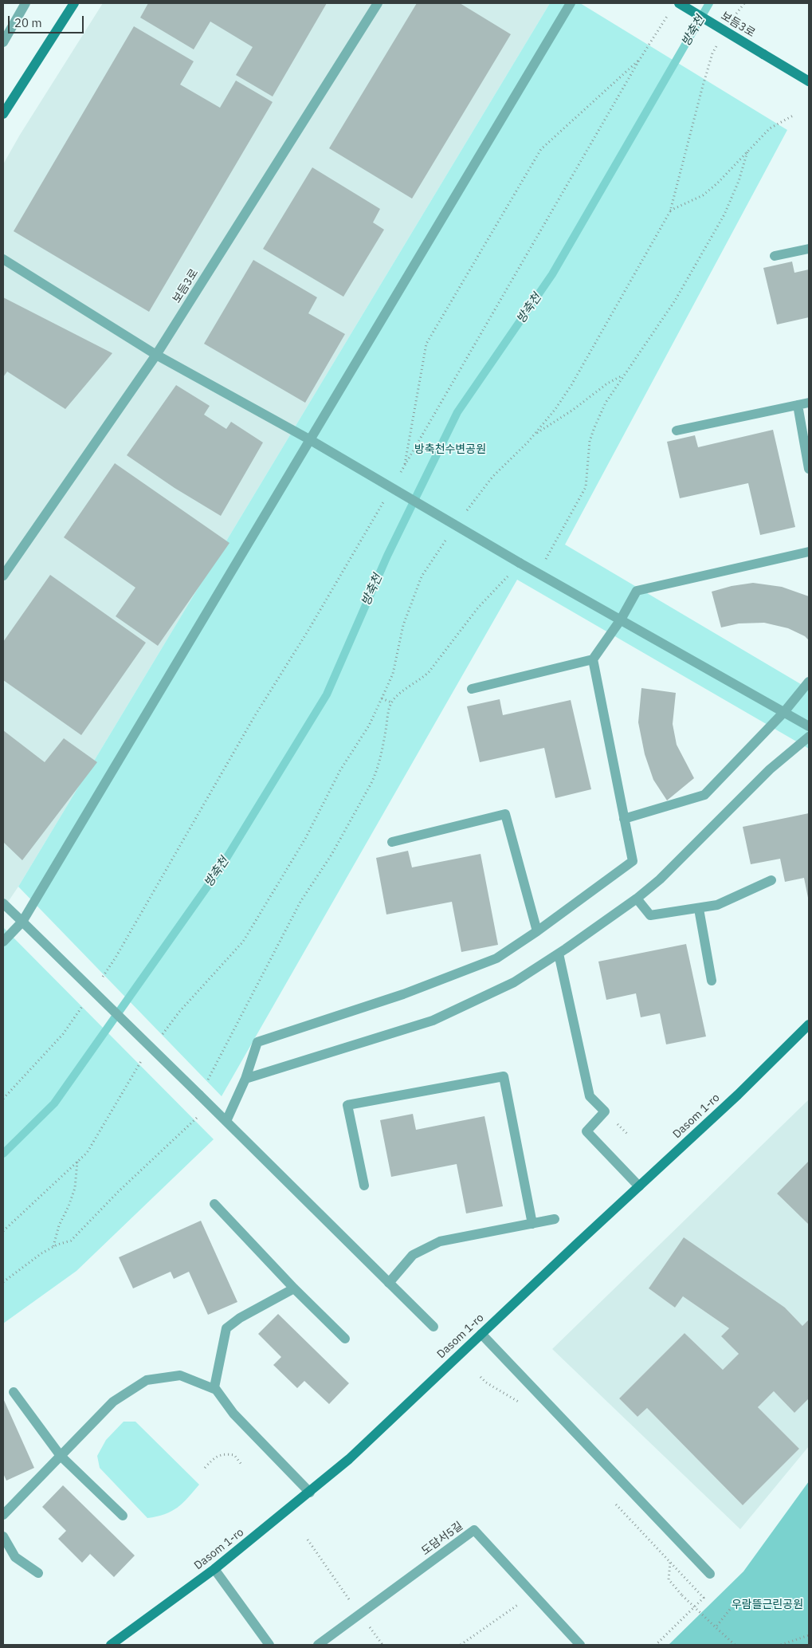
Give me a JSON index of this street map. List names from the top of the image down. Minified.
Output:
{"streets":{"street":["보듬3로","Dasom 1-ro","도담서5길"]},"water":["방축천"],"parks":["방축천수변공원","우람뜰근린공원"],"scale_bar":"20 m"}
